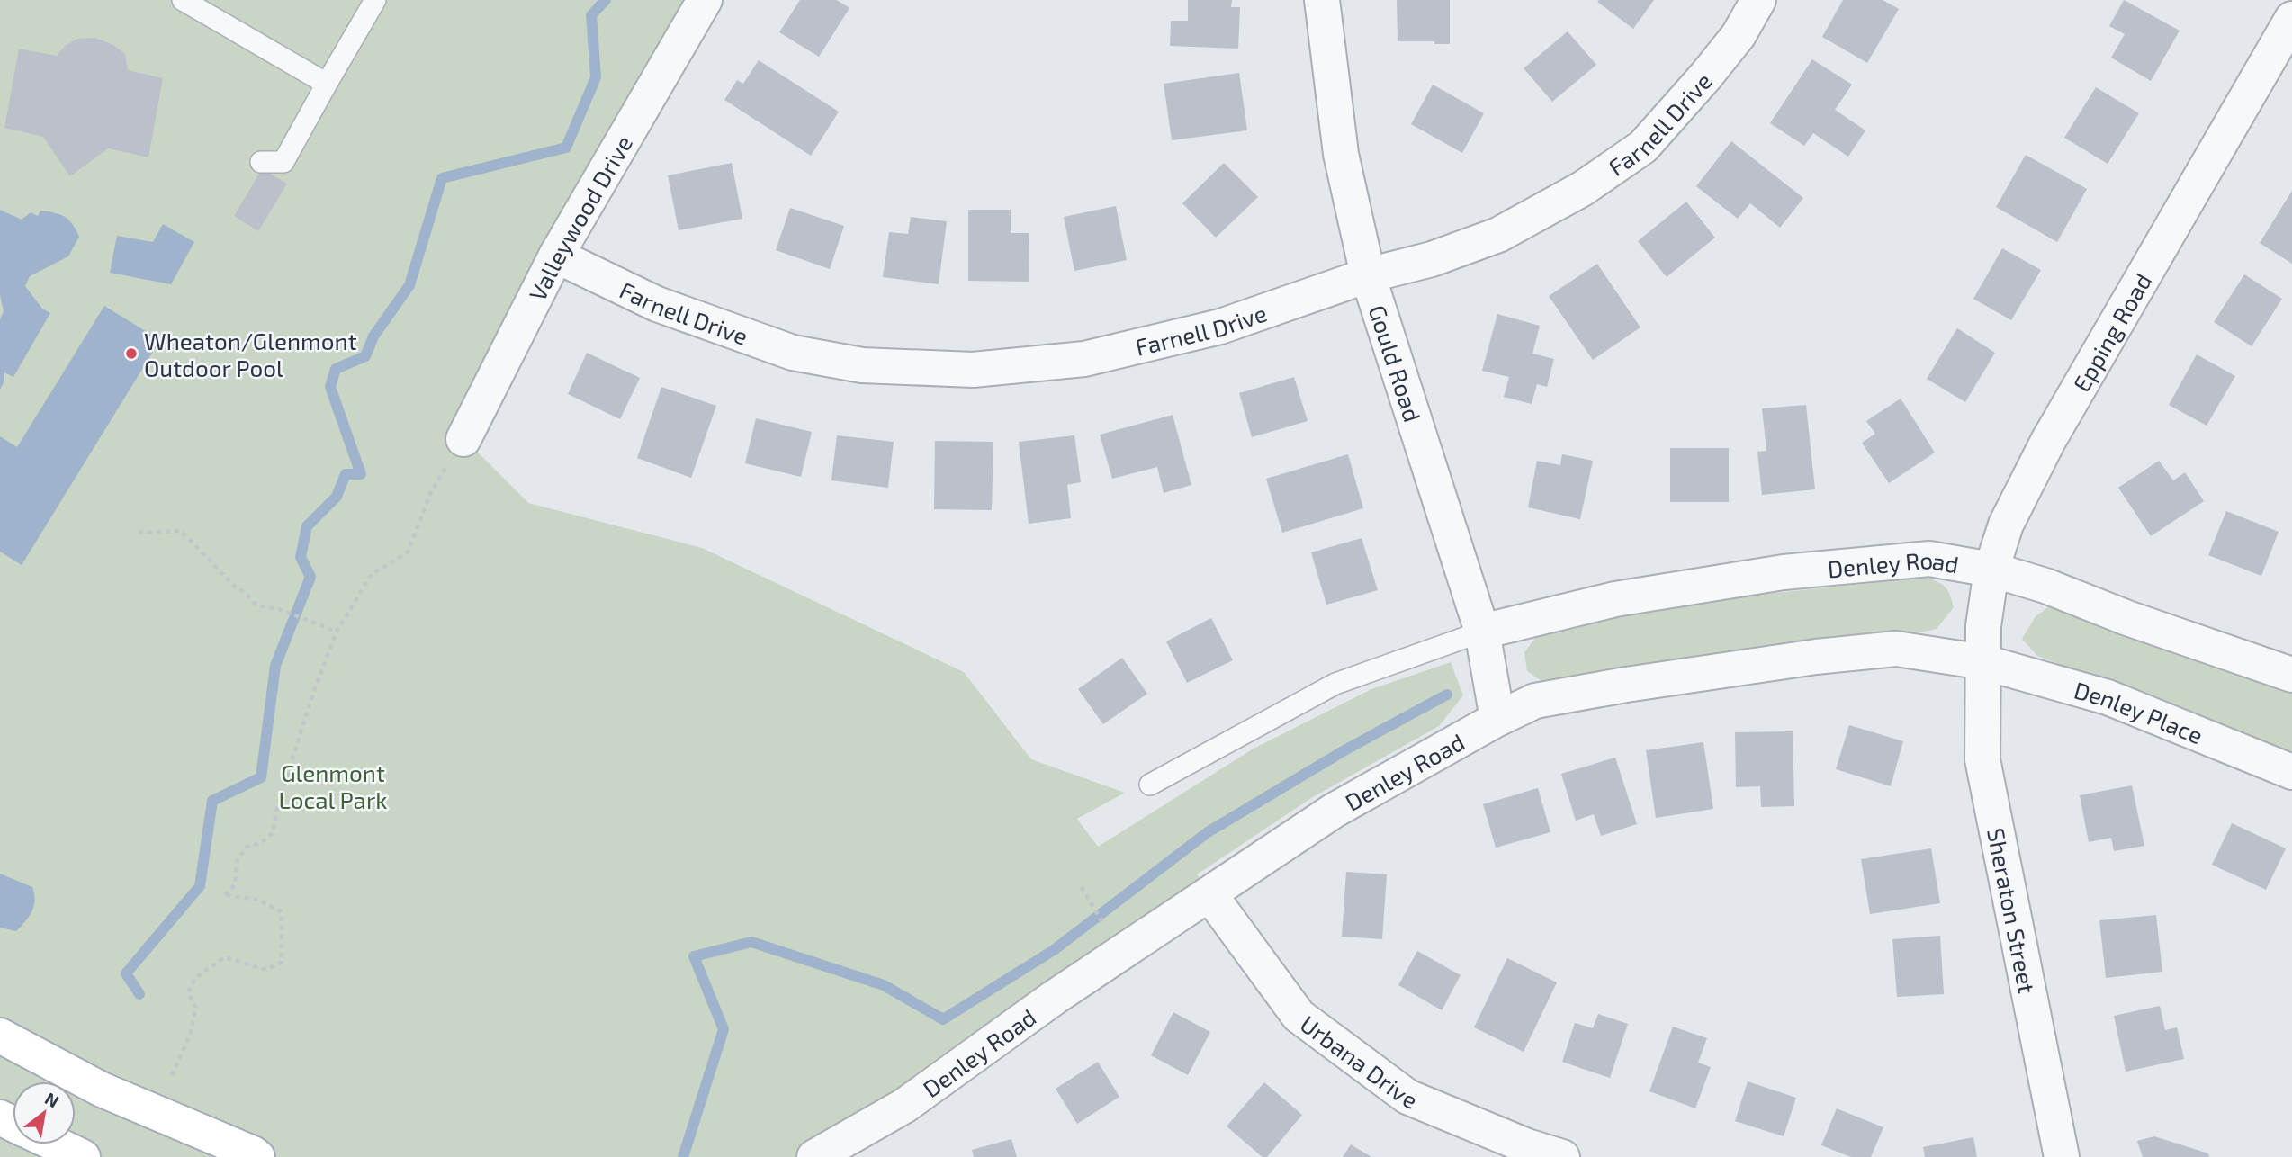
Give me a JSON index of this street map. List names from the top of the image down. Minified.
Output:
{"streets":{"street":["Farnell Drive","Valleywood Drive","Epping Road","Gould Road","Denley Road","Denley Place","Sheraton Street","Urbana Drive"]},"crossings":[["Farnell Drive","Valleywood Drive"],["Farnell Drive","Gould Road"],["Epping Road","Denley Road"],["Epping Road","Denley Place"],["Epping Road","Sheraton Street"],["Gould Road","Denley Road"],["Denley Road","Denley Place"],["Denley Road","Sheraton Street"],["Denley Road","Urbana Drive"],["Denley Place","Sheraton Street"]],"parks":["Glenmont Local Park"],"places":["Wheaton/Glenmont Outdoor Pool"],"north":"top right"}
